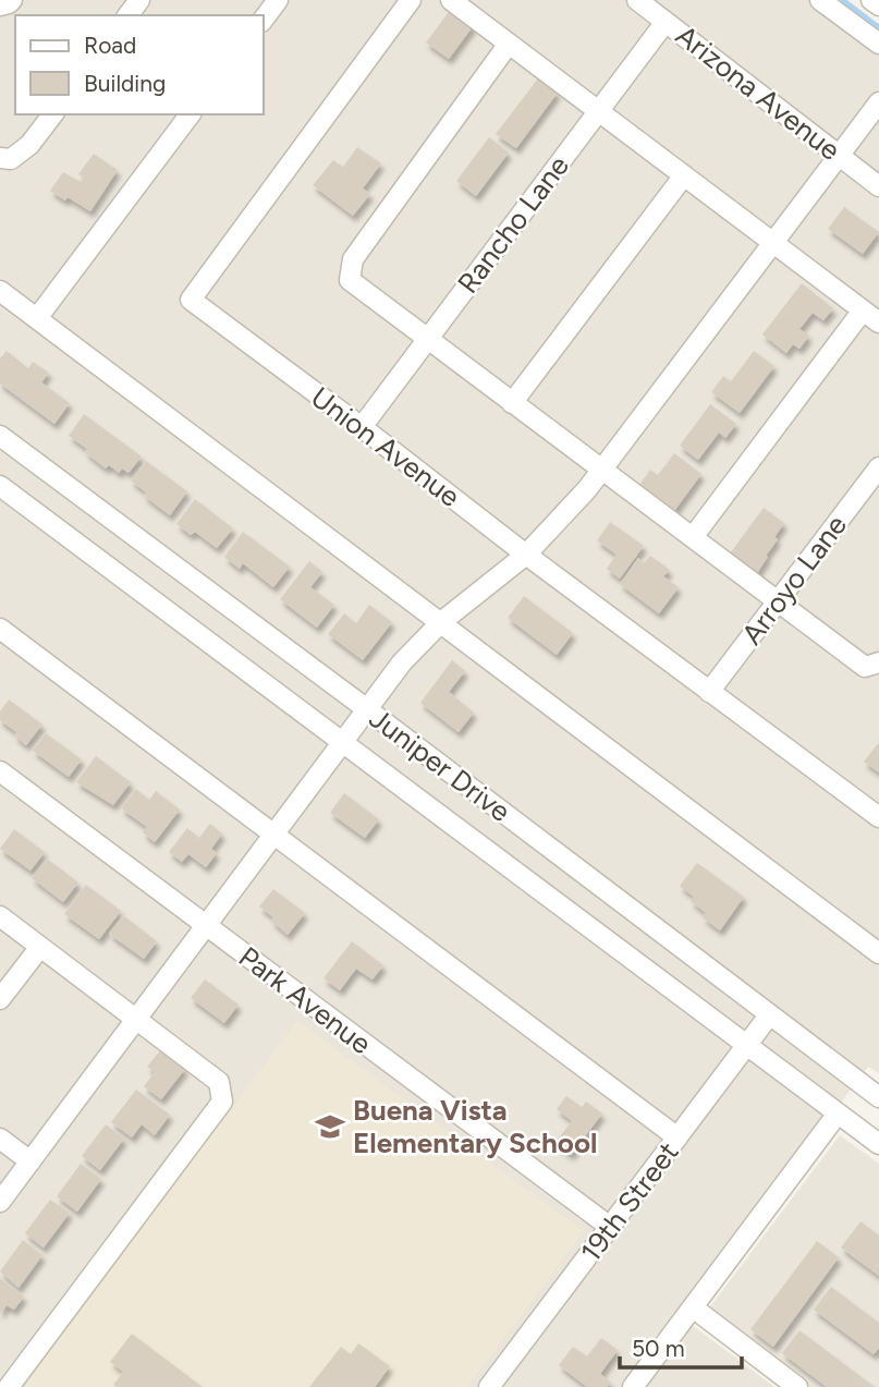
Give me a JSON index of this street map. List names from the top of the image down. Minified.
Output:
{"streets":{"street":["Arizona Avenue","Rancho Lane","Union Avenue","Arroyo Lane","Juniper Drive","Park Avenue","19th Street"]},"crossings":[["Arizona Avenue","Rancho Lane"],["Rancho Lane","Union Avenue"],["Union Avenue","Arroyo Lane"],["Juniper Drive","19th Street"],["Park Avenue","19th Street"]],"places":{"school or university":["Buena Vista Elementary School"]},"legend":["Road","Building"],"scale_bar":"50 m"}
